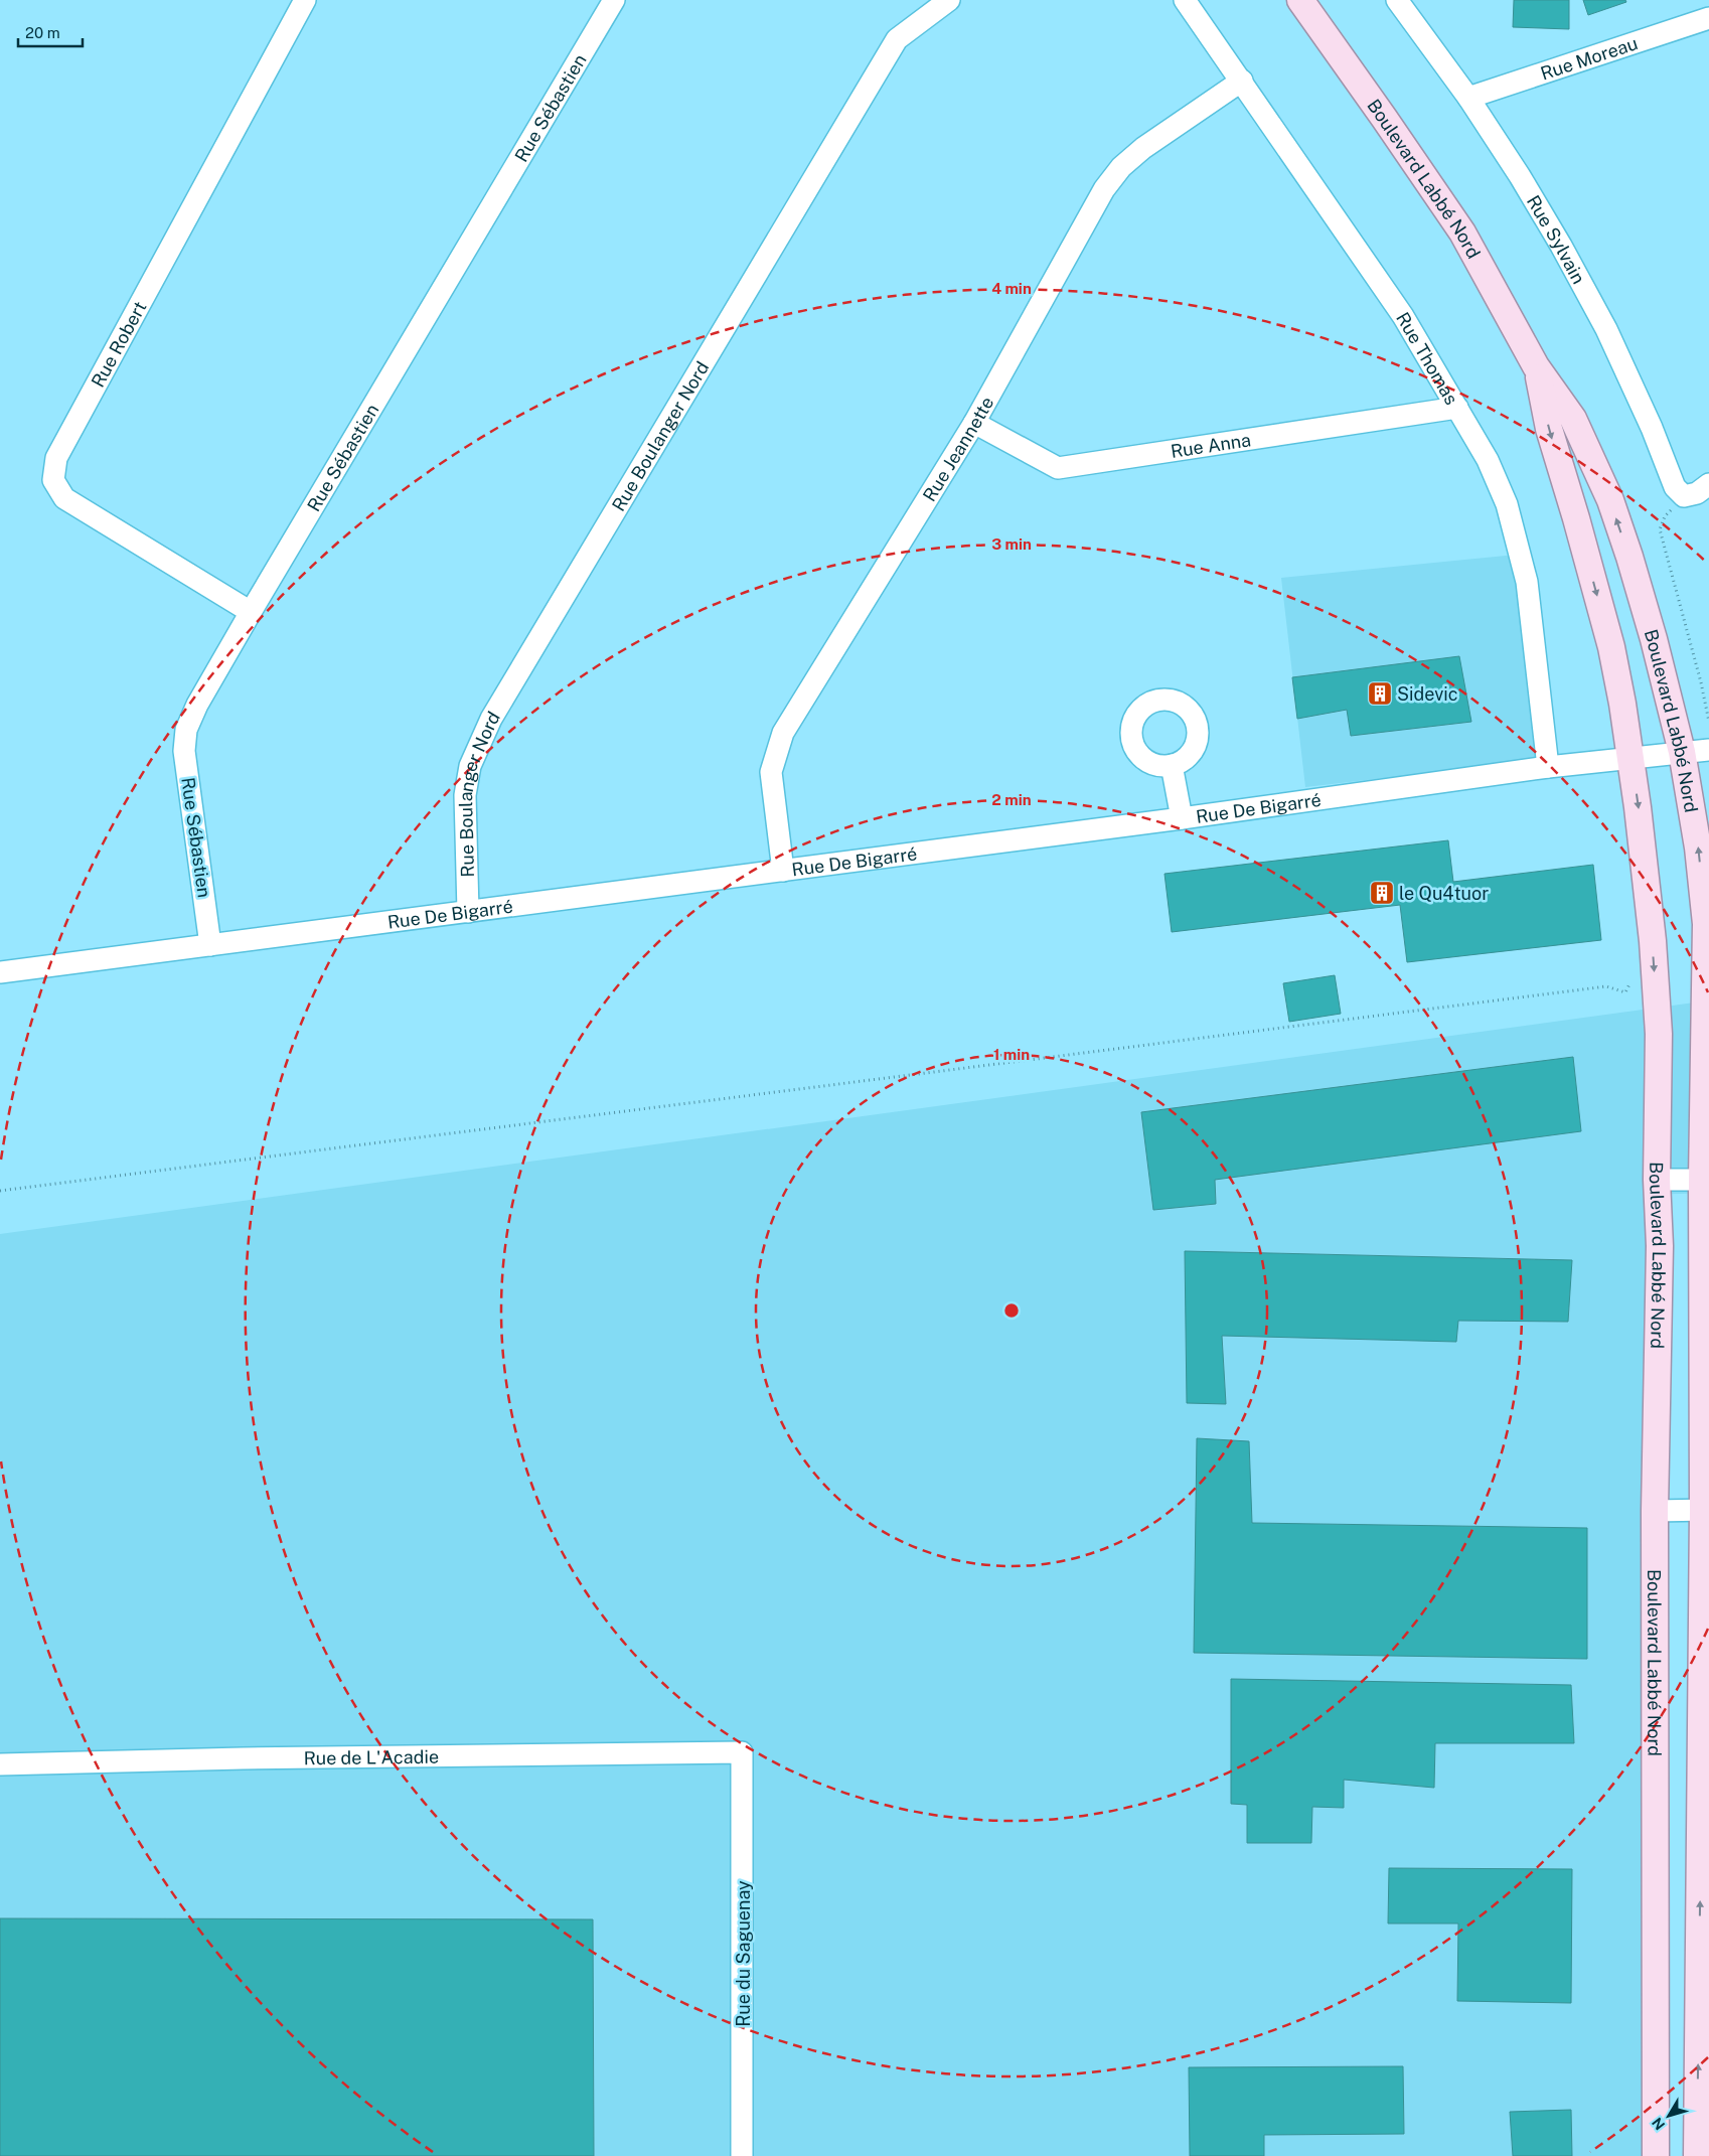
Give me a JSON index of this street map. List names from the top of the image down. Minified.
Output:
{"streets":{"main road":["Boulevard Labbé Nord"],"street":["Rue Moreau","Rue Sébastien","Rue Sylvain","Rue Robert","Rue Thomas","Rue Boulanger Nord","Rue Anna","Rue Jeannette","Rue De Bigarré","Rue de L'Acadie","Rue du Saguenay"]},"crossings":[["Rue Moreau","Rue Sylvain"],["Rue Sébastien","Rue Robert"],["Rue Sébastien","Rue De Bigarré"],["Boulevard Labbé Nord","Rue De Bigarré"],["Rue Thomas","Rue Anna"],["Rue Thomas","Rue Jeannette"],["Rue Thomas","Rue De Bigarré"],["Rue Boulanger Nord","Rue De Bigarré"],["Rue Anna","Rue Jeannette"],["Rue Jeannette","Rue De Bigarré"],["Rue de L'Acadie","Rue du Saguenay"]],"places":{"building":["Sidevic","le Qu4tuor"]},"scale_bar":"20 m","north":"bottom left","rings":["4 min","3 min","2 min","1 min"]}
